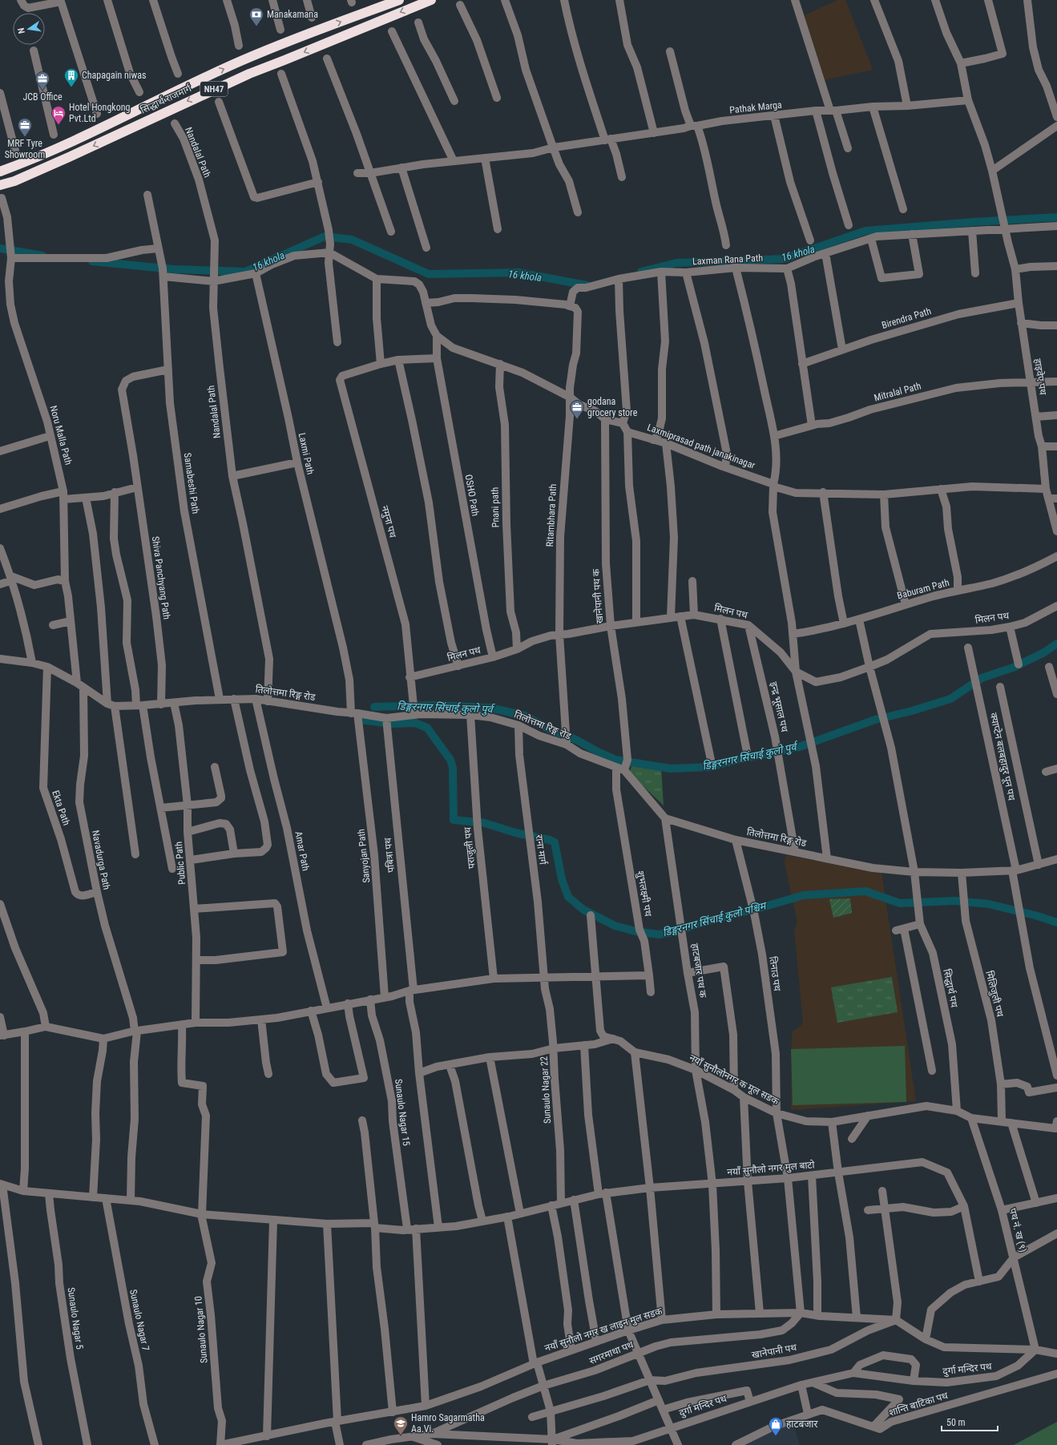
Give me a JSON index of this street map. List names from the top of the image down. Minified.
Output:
{"streets":{"highway":["NH47","सिद्धार्थ राजमार्ग"],"street":["Pathak Marga","Nandalal Path","Laxman Rana Path","Birendra Path","हाइवेए पथ","Mitralal Path","Noru Malla Path","Laxmiprasad path janakinagar","Laxmi Path","Samabeshi Path","OSHO Path","Pnani path","Ritambhara Path","नमुना पथ","Shiva Panchyang Path","Baburam Path","खानेपानी पथ क","मिलन पथ","तिलोत्तमा रिङ्ग रोड","इन्द्र भूसाल पथ","क्याप्टेन बलबहादुर पून पथ","Ekta Path","पराजुली पथ","राना मार्ग","Amar Path","पबित्रा पथ","Sanyojan Path","Navadurga Path","Public Path","शुभलक्ष्मी पथ","हाटबजार पथ क","तिनाउ पथ","सिद्धार्थ पथ","मिलिजुली पथ","नयाँ सुनौलोनगर क मूल सडक","Sunaulo Nagar 22","Sunaulo Nagar 15","नयाँ सुनौलो नगर मुल बाटो","पथ नं. ख (९)","Sunaulo Nagar 5","Sunaulo Nagar 7","Sunaulo Nagar 10","नयाँ सुनौलो नगर ख लाइन मुल सडक","खानेपानी पथ","सगरमाथा पथ","दुर्गा मन्दिर पथ","शान्ति बाटिका पथ"]},"crossings":[["Pathak Marga","हाइवेए पथ"],["Nandalal Path","तिलोत्तमा रिङ्ग रोड"],["Laxman Rana Path","हाइवेए पथ"],["Laxman Rana Path","Ritambhara Path"],["Birendra Path","हाइवेए पथ"],["हाइवेए पथ","Mitralal Path"],["हाइवेए पथ","Laxmiprasad path janakinagar"],["Noru Malla Path","Navadurga Path"],["Laxmi Path","तिलोत्तमा रिङ्ग रोड"],["Laxmi Path","Sanyojan Path"],["Samabeshi Path","Shiva Panchyang Path"],["Samabeshi Path","तिलोत्तमा रिङ्ग रोड"],["OSHO Path","मिलन पथ"],["Pnani path","मिलन पथ"],["Ritambhara Path","मिलन पथ"],["Ritambhara Path","तिलोत्तमा रिङ्ग रोड"],["नमुना पथ","मिलन पथ"],["नमुना पथ","तिलोत्तमा रिङ्ग रोड"],["Shiva Panchyang Path","तिलोत्तमा रिङ्ग रोड"],["Baburam Path","सिद्धार्थ पथ"],["खानेपानी पथ क","मिलन पथ"],["खानेपानी पथ क","तिलोत्तमा रिङ्ग रोड"],["मिलन पथ","इन्द्र भूसाल पथ"],["मिलन पथ","सिद्धार्थ पथ"],["तिलोत्तमा रिङ्ग रोड","इन्द्र भूसाल पथ"],["तिलोत्तमा रिङ्ग रोड","क्याप्टेन बलबहादुर पून पथ"],["तिलोत्तमा रिङ्ग रोड","पराजुली पथ"],["तिलोत्तमा रिङ्ग रोड","राना मार्ग"],["तिलोत्तमा रिङ्ग रोड","Amar Path"],["तिलोत्तमा रिङ्ग रोड","पबित्रा पथ"],["तिलोत्तमा रिङ्ग रोड","Sanyojan Path"],["तिलोत्तमा रिङ्ग रोड","Public Path"],["तिलोत्तमा रिङ्ग रोड","शुभलक्ष्मी पथ"],["तिलोत्तमा रिङ्ग रोड","हाटबजार पथ क"],["तिलोत्तमा रिङ्ग रोड","तिनाउ पथ"],["तिलोत्तमा रिङ्ग रोड","सिद्धार्थ पथ"],["तिलोत्तमा रिङ्ग रोड","मिलिजुली पथ"],["Ekta Path","Navadurga Path"],["राना मार्ग","Sunaulo Nagar 22"],["पबित्रा पथ","नयाँ सुनौलो नगर मुल बाटो"],["Navadurga Path","नयाँ सुनौलो नगर मुल बाटो"],["हाटबजार पथ क","नयाँ सुनौलोनगर क मूल सडक"],["हाटबजार पथ क","नयाँ सुनौलो नगर मुल बाटो"],["हाटबजार पथ क","नयाँ सुनौलो नगर ख लाइन मुल सडक"],["तिनाउ पथ","नयाँ सुनौलोनगर क मूल सडक"],["तिनाउ पथ","नयाँ सुनौलो नगर मुल बाटो"],["तिनाउ पथ","नयाँ सुनौलो नगर ख लाइन मुल सडक"],["तिनाउ पथ","सगरमाथा पथ"],["सिद्धार्थ पथ","नयाँ सुनौलोनगर क मूल सडक"],["नयाँ सुनौलोनगर क मूल सडक","पथ नं. ख (९)"],["Sunaulo Nagar 22","नयाँ सुनौलो नगर मुल बाटो"],["Sunaulo Nagar 15","नयाँ सुनौलो नगर मुल बाटो"],["नयाँ सुनौलो नगर मुल बाटो","Sunaulo Nagar 5"],["नयाँ सुनौलो नगर मुल बाटो","Sunaulo Nagar 7"],["नयाँ सुनौलो नगर मुल बाटो","Sunaulo Nagar 10"],["पथ नं. ख (९)","नयाँ सुनौलो नगर ख लाइन मुल सडक"],["पथ नं. ख (९)","दुर्गा मन्दिर पथ"],["Sunaulo Nagar 10","नयाँ सुनौलो नगर ख लाइन मुल सडक"],["नयाँ सुनौलो नगर ख लाइन मुल सडक","खानेपानी पथ"],["नयाँ सुनौलो नगर ख लाइन मुल सडक","सगरमाथा पथ"],["नयाँ सुनौलो नगर ख लाइन मुल सडक","दुर्गा मन्दिर पथ"],["सगरमाथा पथ","दुर्गा मन्दिर पथ"]],"water":["16 khola","डिङ्गरनगर सिंचाई कुलो पुर्व","डिङ्गरनगर सिंचाई कुलो पश्चिम"],"places":{"bank":["Manakamana"],"building":["Chapagain niwas"],"office":["JCB Office","MRF Tyre Showroom","godana grocery store"],"hotel":["Hotel Hongkong Pvt.Ltd"],"school or university":["Hamro Sagarmatha Aa.Vi."],"shop":["हाटबजार"]},"scale_bar":"50 m","north":"left"}
